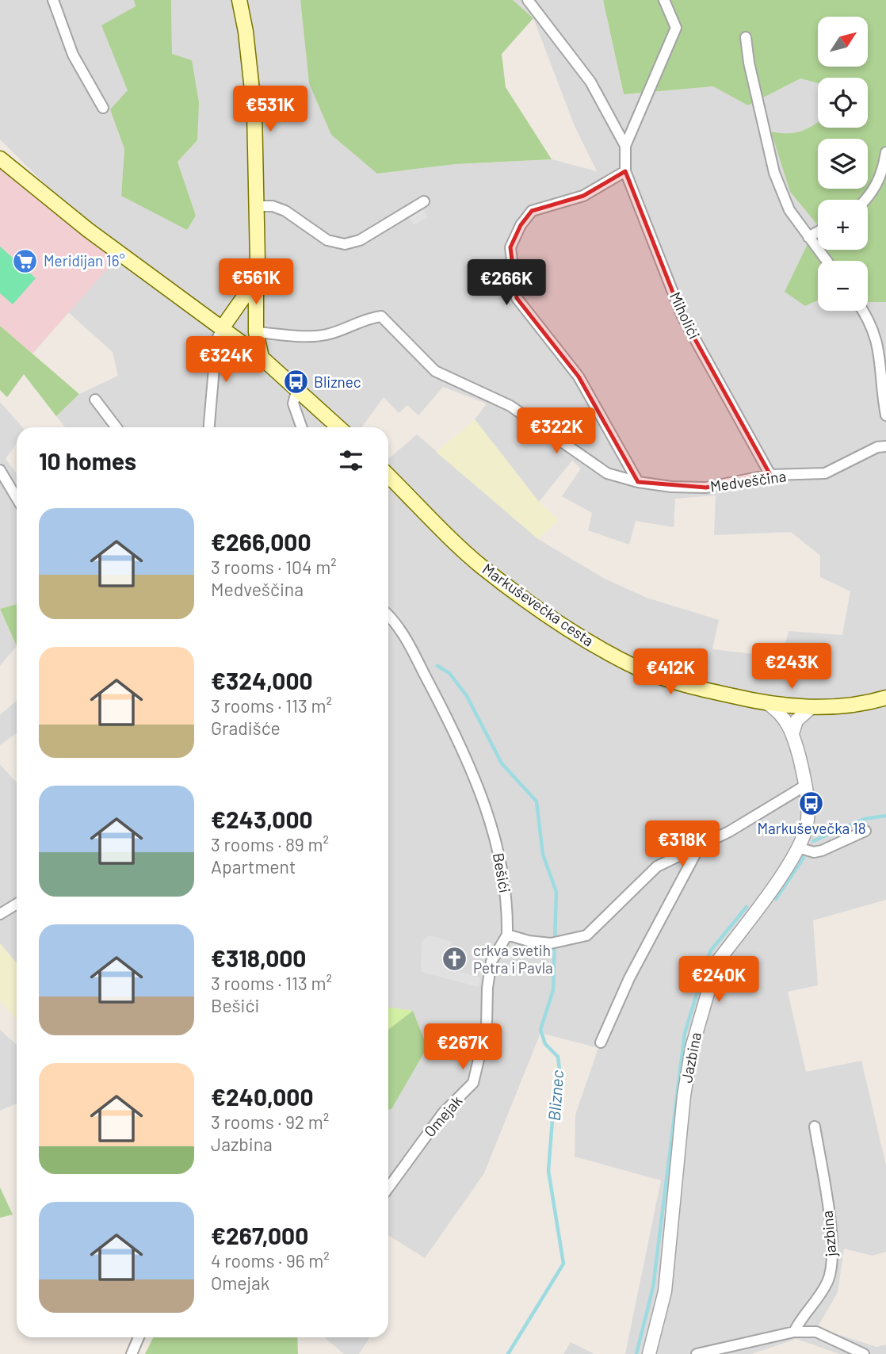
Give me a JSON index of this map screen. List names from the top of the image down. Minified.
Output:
{"streets":{"main road":["Markuševečka cesta"],"street":["Miholići","Medveščina","Bešići","Jazbina","Omejak","jazbina"]},"crossings":[["Miholići","Medveščina"],["Markuševečka cesta","Jazbina"],["Bešići","Omejak"]],"water":["Bliznec"],"places":{"supermarket":["Meridijan 16°"],"bus stop":["Bliznec","Markuševečka 18"],"church":["crkva svetih Petra i Pavla"]},"north":"top right","page":{"map_buttons":["+","−"],"price":["€531K","€561K","€266K","€324K","€322K","€243K","€412K","€318K","€240K","€267K"],"heading":"10 homes","list":[{"name":"€266,000","note":"3 rooms · 104 m² · Medveščina"},{"name":"€324,000","note":"3 rooms · 113 m² · Gradišće"},{"name":"€243,000","note":"3 rooms · 89 m² · Apartment"},{"name":"€318,000","note":"3 rooms · 113 m² · Bešići"},{"name":"€240,000","note":"3 rooms · 92 m² · Jazbina"},{"name":"€267,000","note":"4 rooms · 96 m² · Omejak"}]}}
